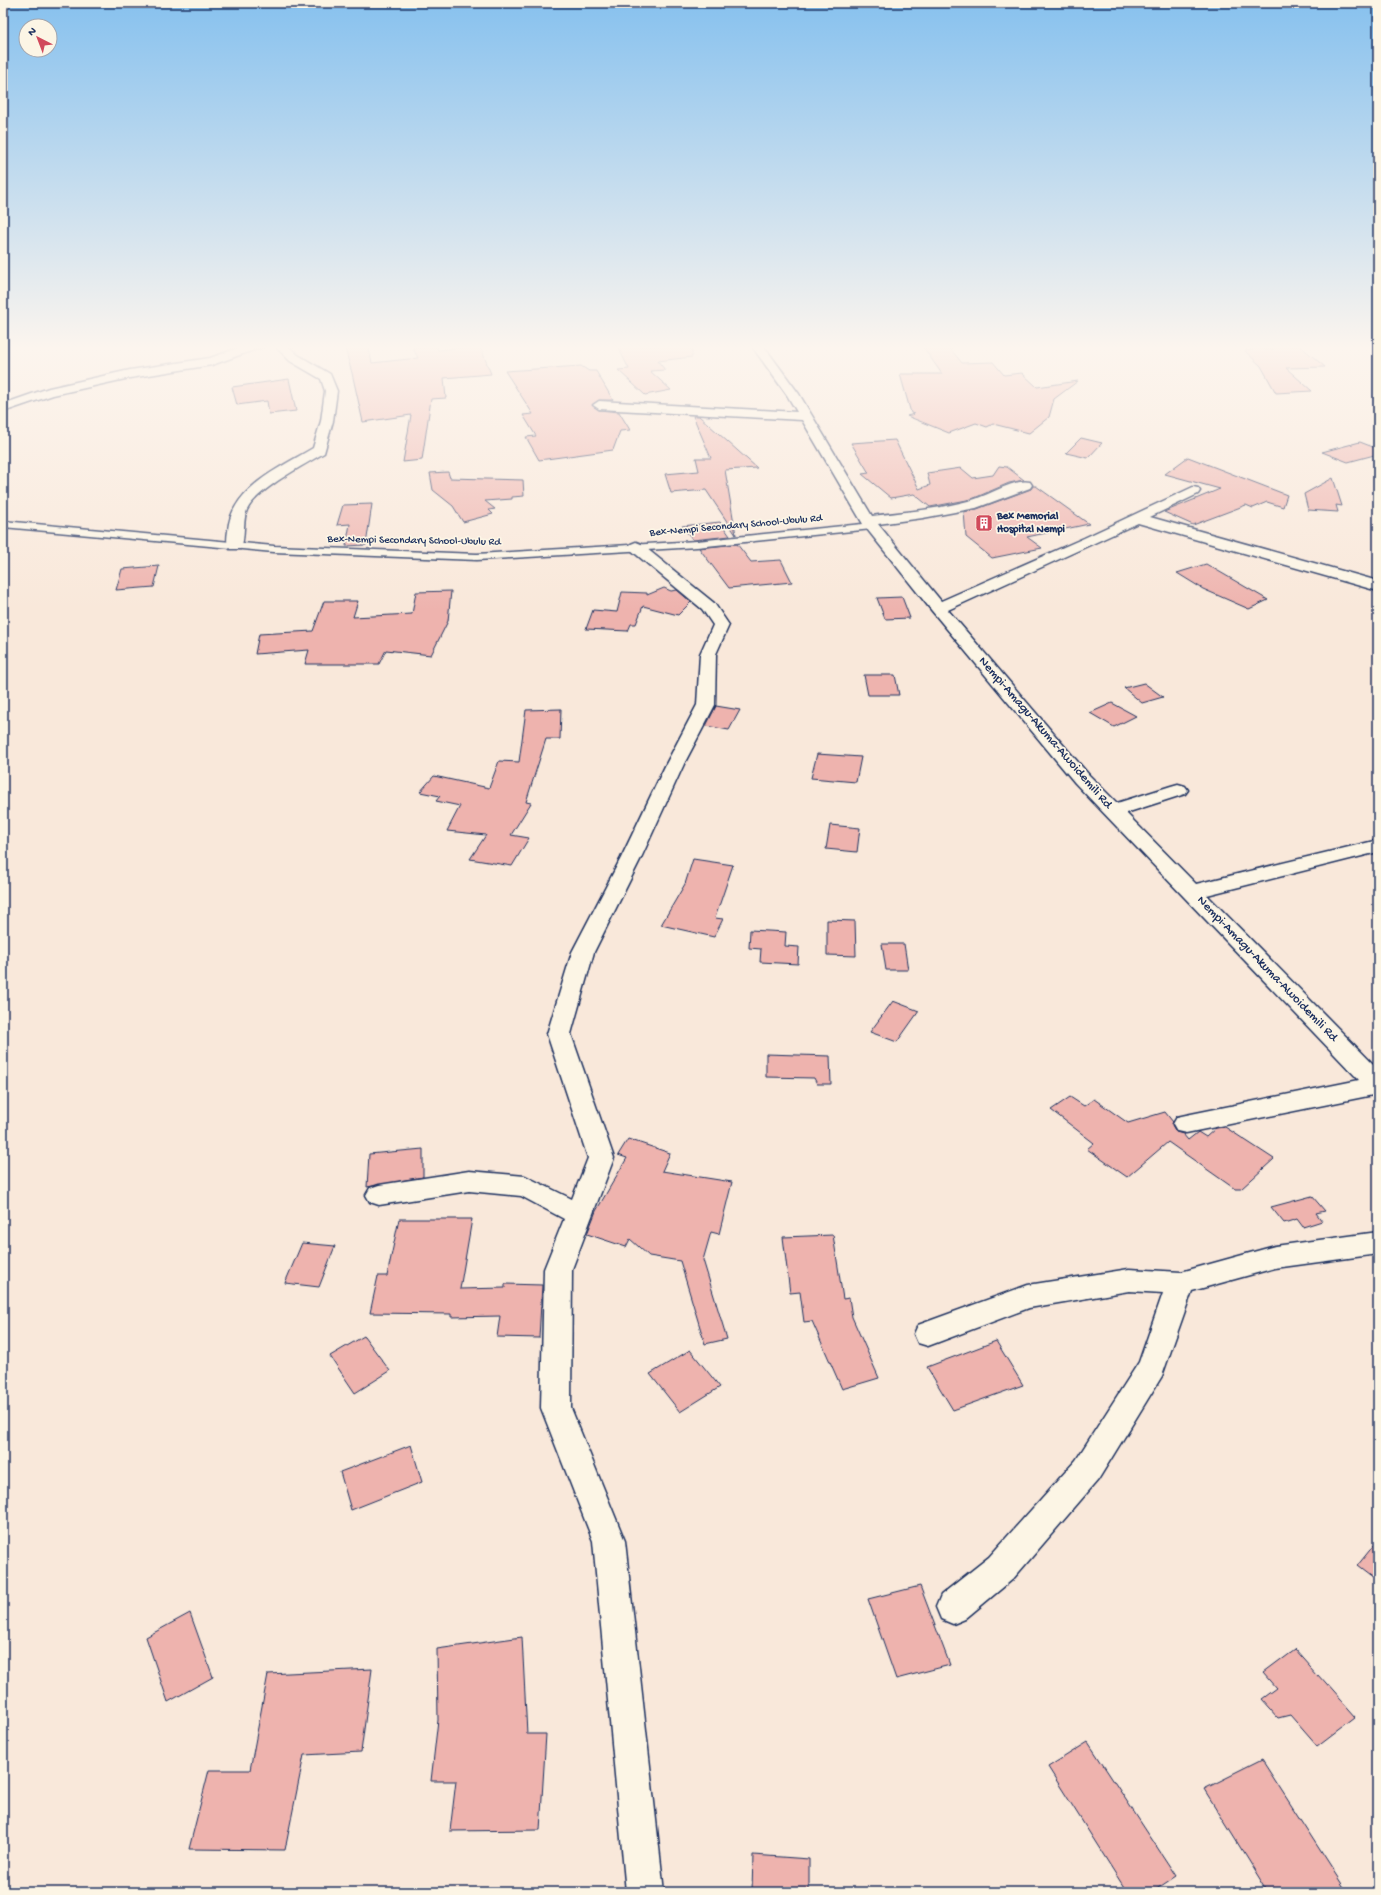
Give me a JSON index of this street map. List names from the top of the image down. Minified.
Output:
{"streets":{"street":["Nempi-Amagu-Akuma-Awoidemili Rd"],"lane":["Bex-Nempi Secondary School-Ubulu Rd"]},"crossings":[["Bex-Nempi Secondary School-Ubulu Rd","Nempi-Amagu-Akuma-Awoidemili Rd"]],"places":{"building":["Bex Memorial Hospital Nempi"]},"north":"top left"}
